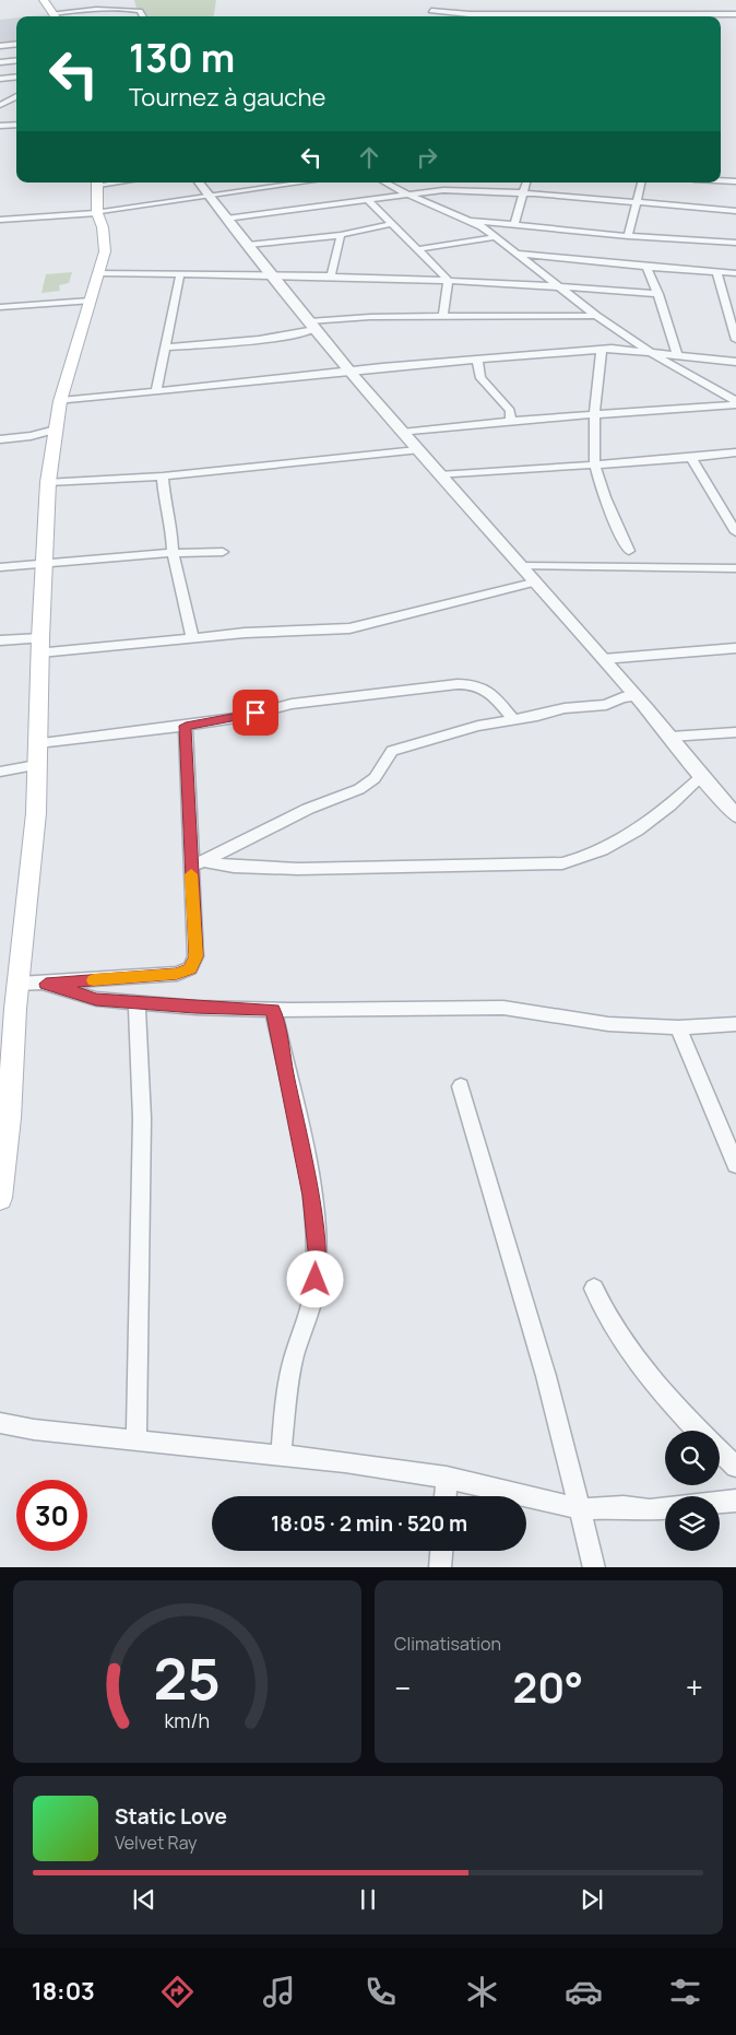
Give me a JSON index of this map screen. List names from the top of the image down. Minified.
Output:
{"page":{"turn":["130 m","Tournez à gauche"],"limit":"30","trip":"18:05 · 2 min · 520 m","tile":"Climatisation","heat":["−","20°","+"],"song":["Static Love","Velvet Ray"],"tabs":"18:03","gauge":["25","km/h"]}}
